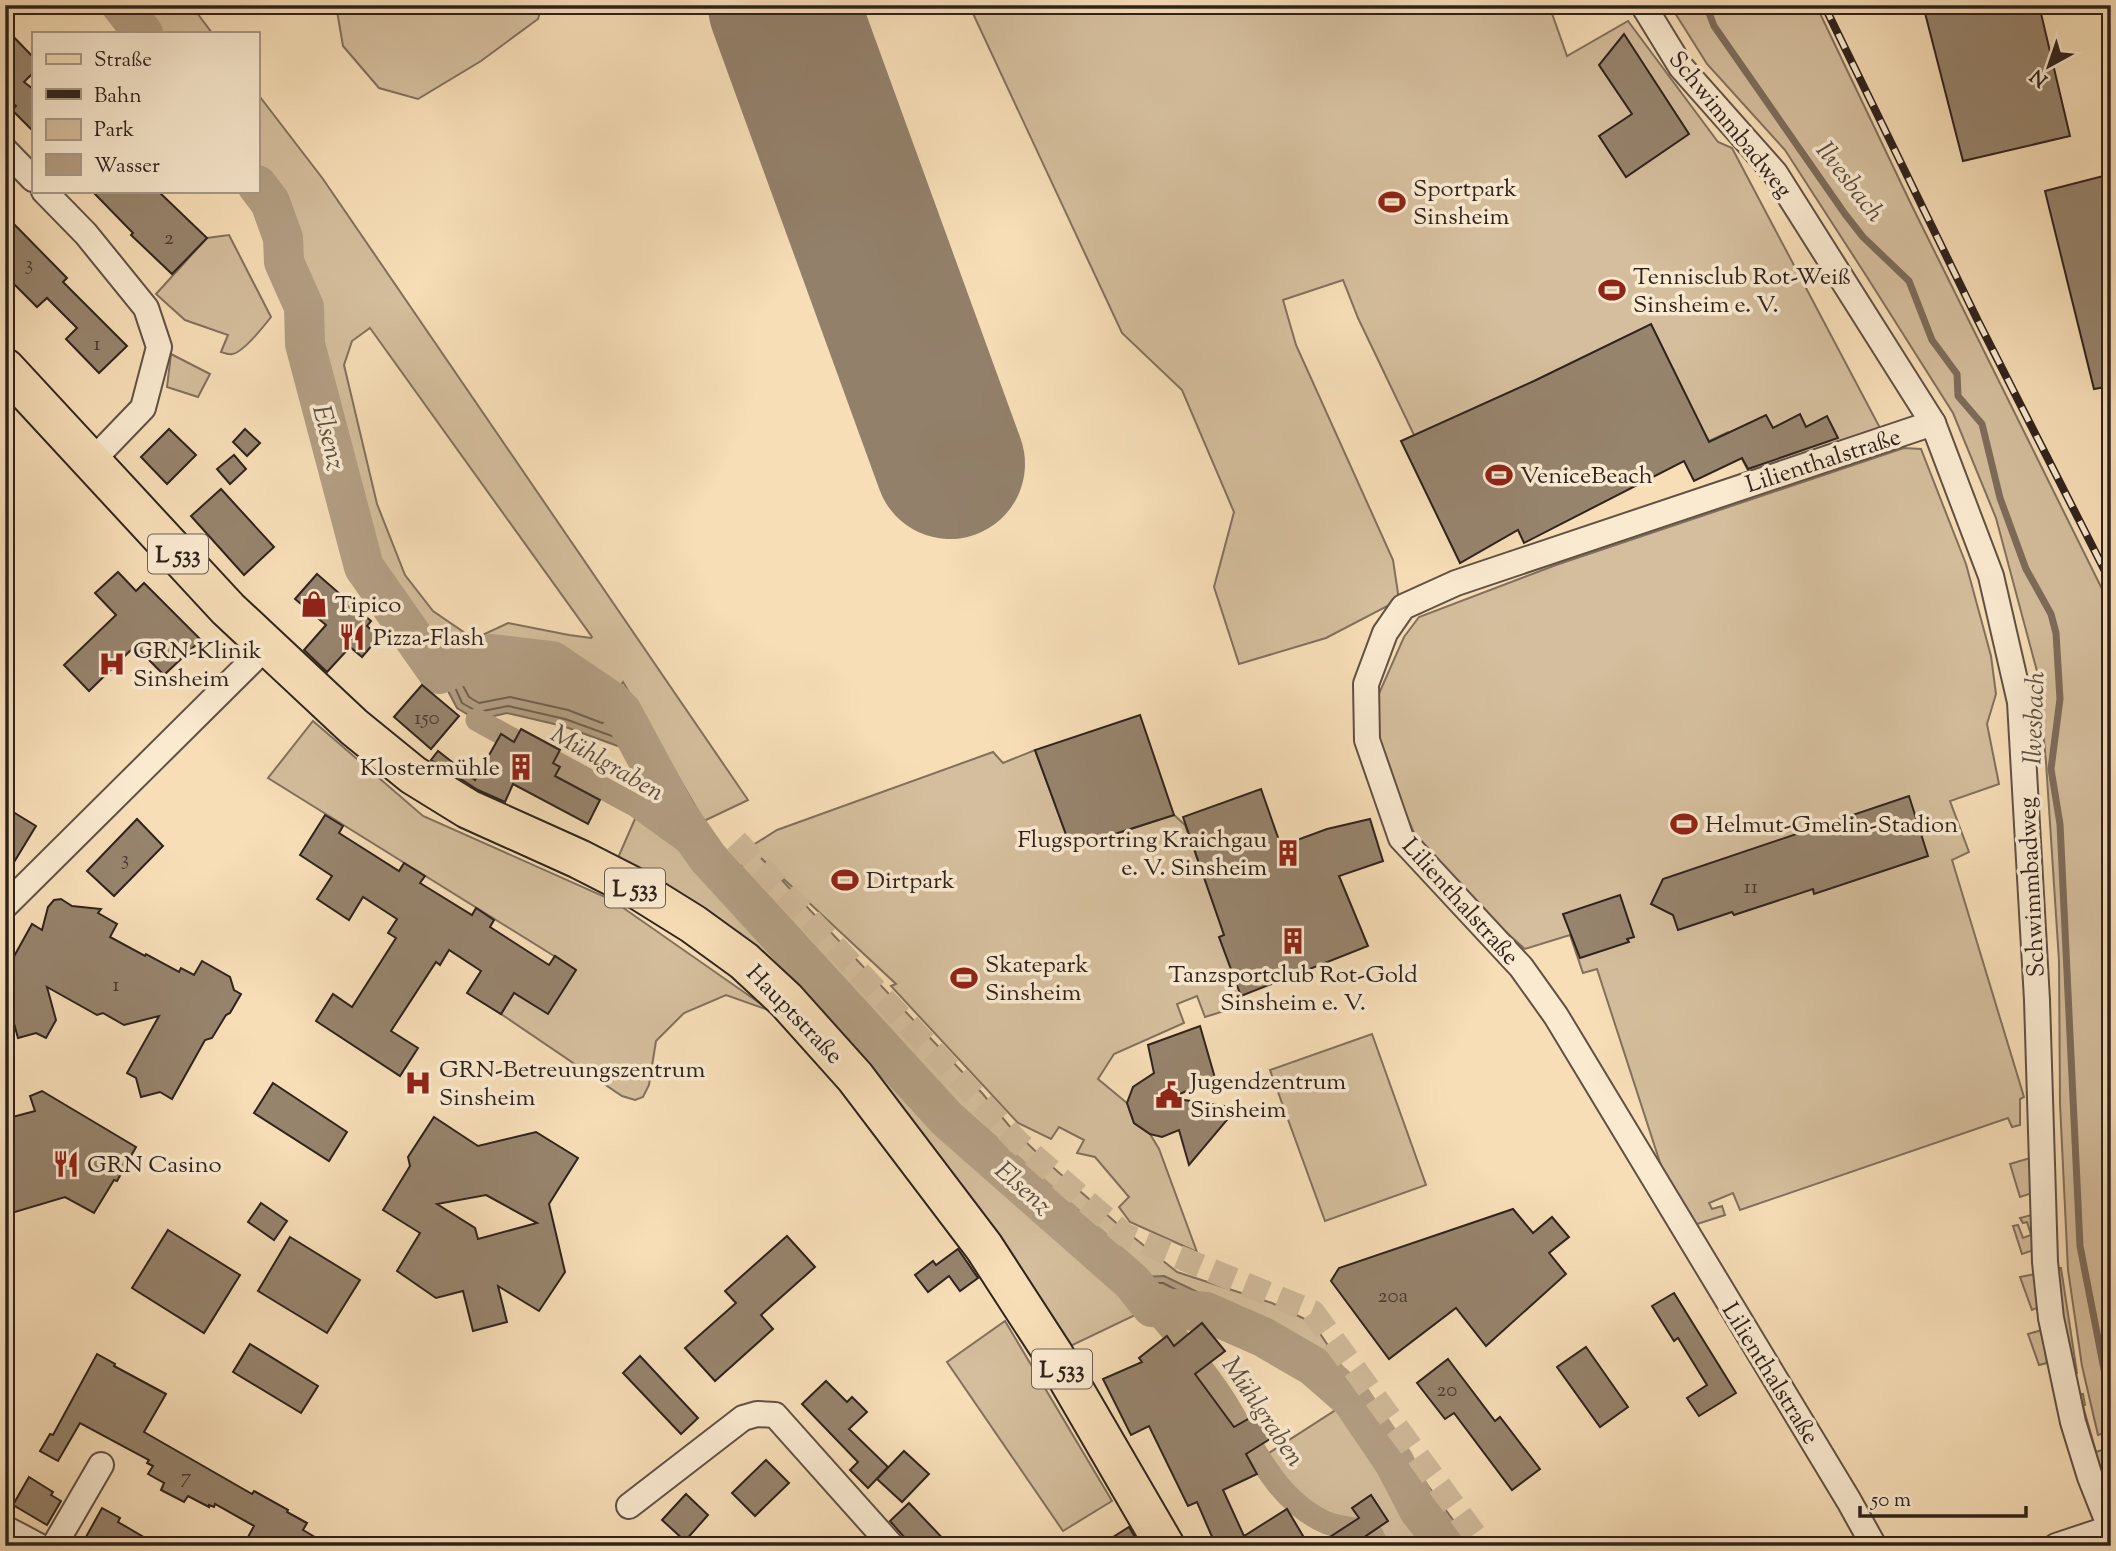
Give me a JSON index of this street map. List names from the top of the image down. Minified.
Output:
{"streets":{"main road":["L 533","Hauptstraße"],"street":["Schwimmbadweg","Lilienthalstraße"]},"crossings":[["Schwimmbadweg","Lilienthalstraße"],["L 533","Hauptstraße"]],"water":["Ilvesbach","Elsenz","Mühlgraben"],"places":{"sports":["Sportpark Sinsheim","Tennisclub Rot-Weiß Sinsheim e. V.","VeniceBeach","Helmut-Gmelin-Stadion","Dirtpark","Skatepark Sinsheim"],"shop":["Tipico"],"restaurant":["Pizza-Flash","GRN Casino"],"hospital":["GRN-Klinik Sinsheim","GRN-Betreuungszentrum Sinsheim"],"building":["Klostermühle","Flugsportring Kraichgau e. V. Sinsheim","Tanzsportclub Rot-Gold Sinsheim e. V."],"public building":["Jugendzentrum Sinsheim"]},"house_numbers":["2","3","1","150","3","11","1","20a","20","7"],"legend":["Straße","Bahn","Park","Wasser"],"scale_bar":"50 m","north":"bottom left"}
